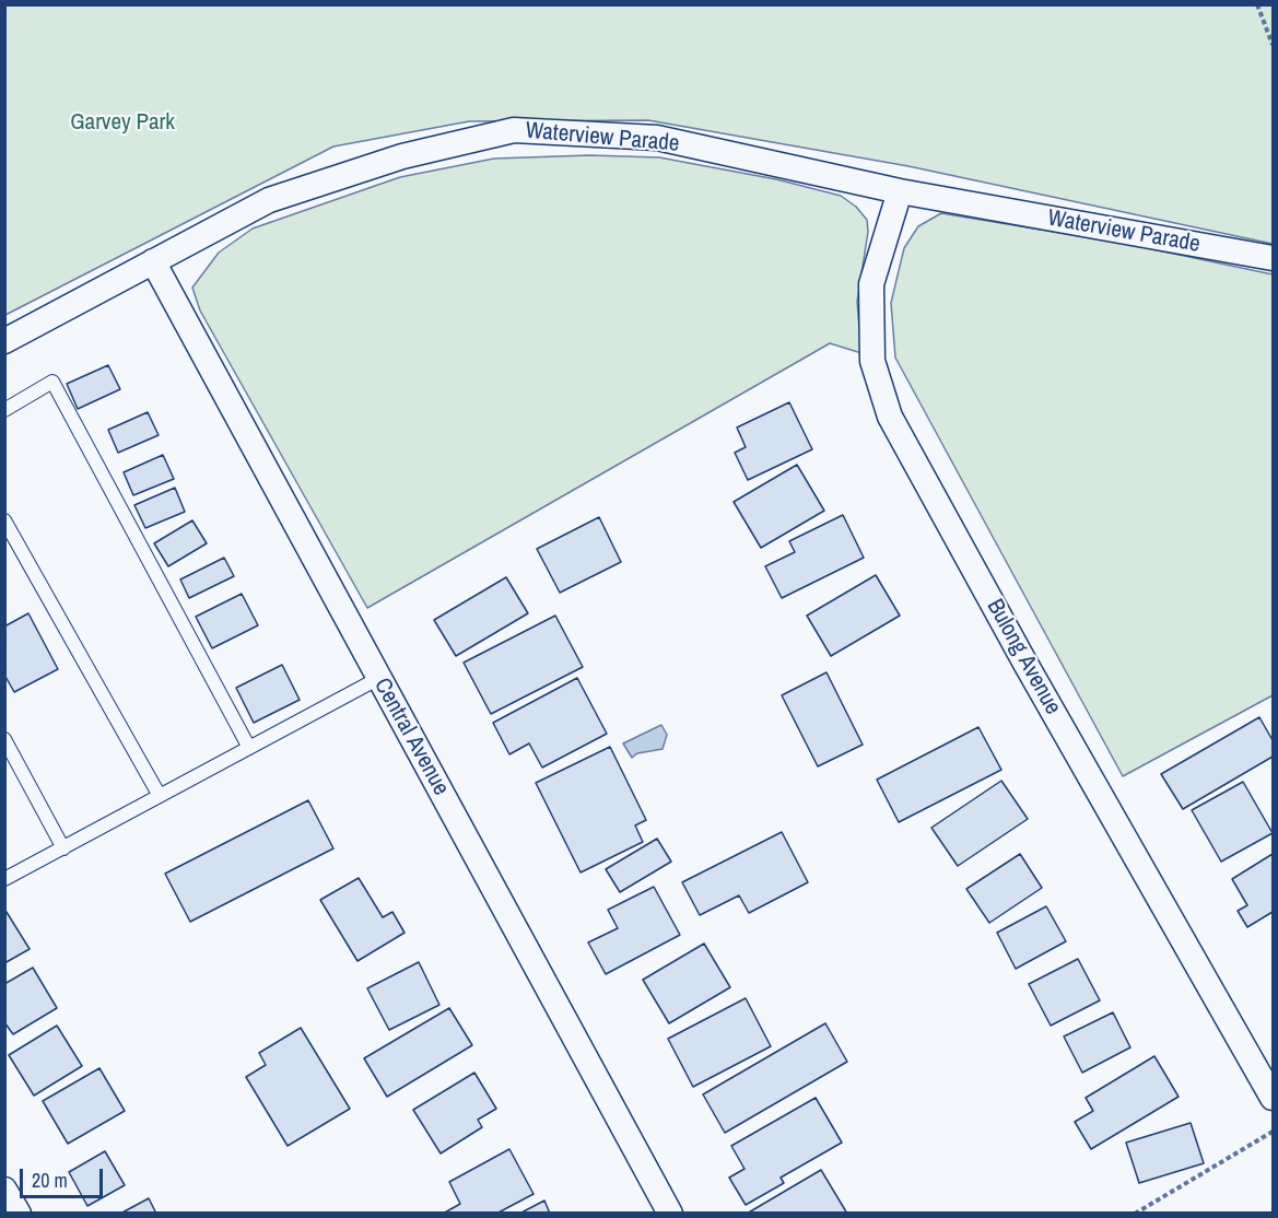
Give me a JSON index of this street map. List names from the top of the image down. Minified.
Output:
{"streets":{"street":["Waterview Parade","Bulong Avenue","Central Avenue"]},"crossings":[["Waterview Parade","Bulong Avenue"],["Waterview Parade","Central Avenue"]],"parks":["Garvey Park"],"scale_bar":"20 m"}
